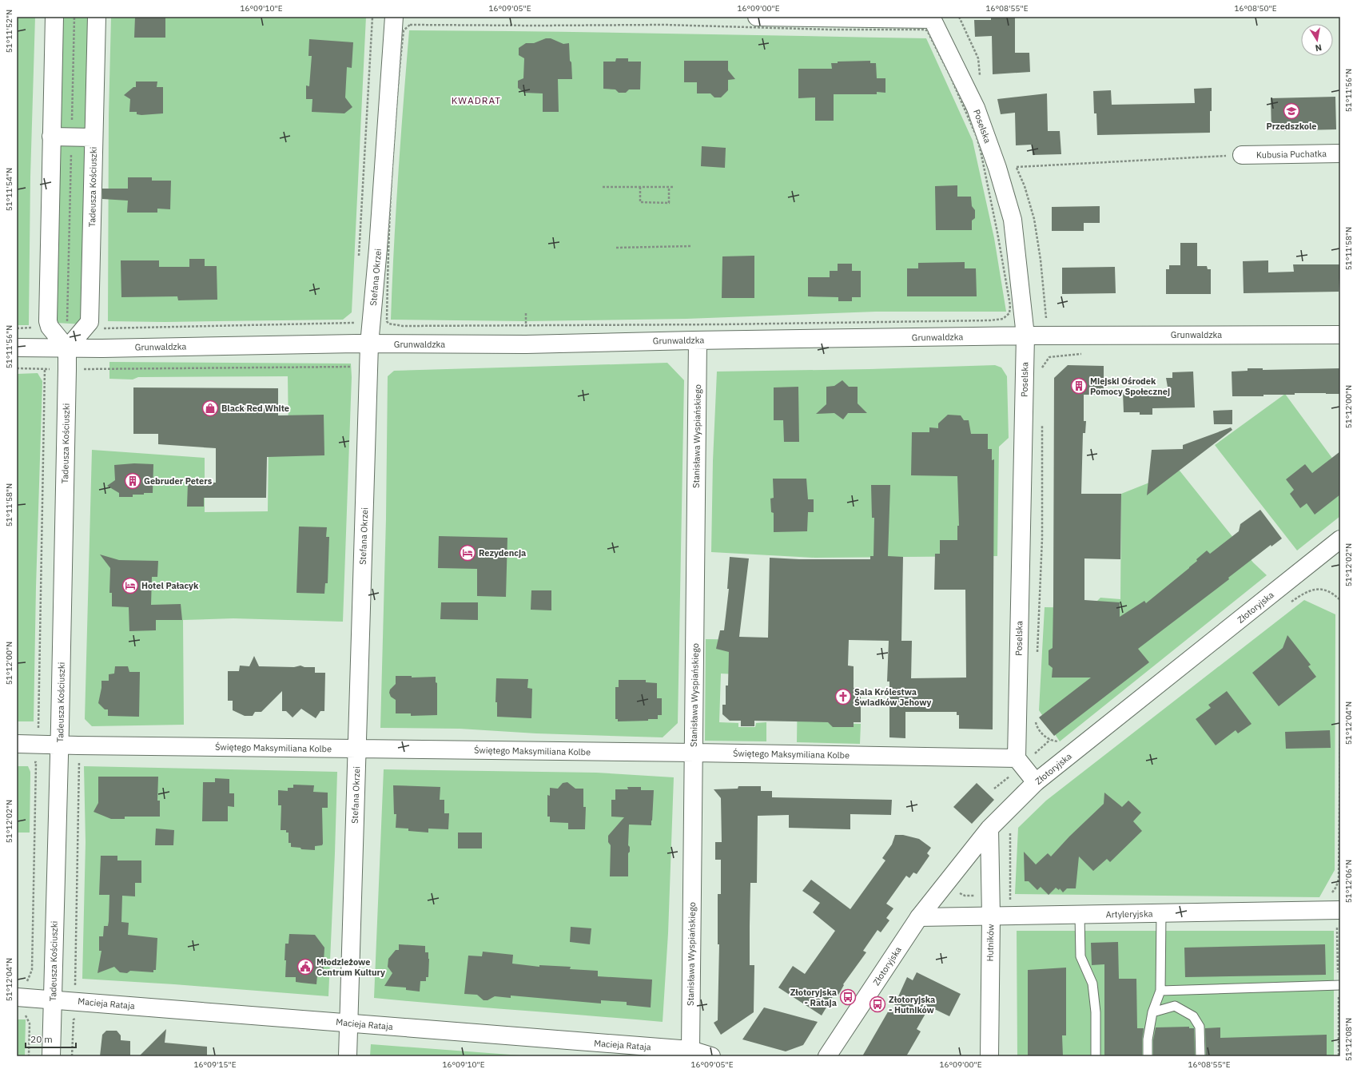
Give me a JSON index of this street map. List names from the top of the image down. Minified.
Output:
{"streets":{"street":["Poselska","Kubusia Puchatka","Tadeusza Kościuszki","Stefana Okrzei","Grunwaldzka","Stanisława Wyspiańskiego","Złotoryjska","Świętego Maksymiliana Kolbe","Artyleryjska","Hutników","Macieja Rataja"]},"crossings":[["Poselska","Grunwaldzka"],["Poselska","Świętego Maksymiliana Kolbe"],["Tadeusza Kościuszki","Grunwaldzka"],["Tadeusza Kościuszki","Świętego Maksymiliana Kolbe"],["Tadeusza Kościuszki","Macieja Rataja"],["Stefana Okrzei","Grunwaldzka"],["Stefana Okrzei","Świętego Maksymiliana Kolbe"],["Stefana Okrzei","Macieja Rataja"],["Grunwaldzka","Stanisława Wyspiańskiego"],["Stanisława Wyspiańskiego","Świętego Maksymiliana Kolbe"],["Stanisława Wyspiańskiego","Macieja Rataja"],["Złotoryjska","Artyleryjska"],["Złotoryjska","Hutników"],["Artyleryjska","Hutników"]],"districts":["KWADRAT"],"places":{"school or university":["Przedszkole"],"building":["Miejski Ośrodek Pomocy Społecznej","Gebruder Peters"],"shop":["Black Red White"],"hotel":["Rezydencja","Hotel Pałacyk"],"church":["Sala Królestwa Świadków Jehowy"],"public building":["Młodzieżowe Centrum Kultury"],"bus stop":["Złotoryjska - Rataja","Złotoryjska - Hutników"]},"scale_bar":"20 m","north":"bottom","coordinates":["16°09'10\"E","16°09'05\"E","16°09'00\"E","16°08'55\"E","16°08'50\"E","51°11'52\"N","51°11'56\"N","51°11'54\"N","51°11'58\"N","51°12'00\"N","51°12'02\"N","51°12'04\"N","51°12'06\"N","51°12'08\"N","16°09'15\"E"]}
